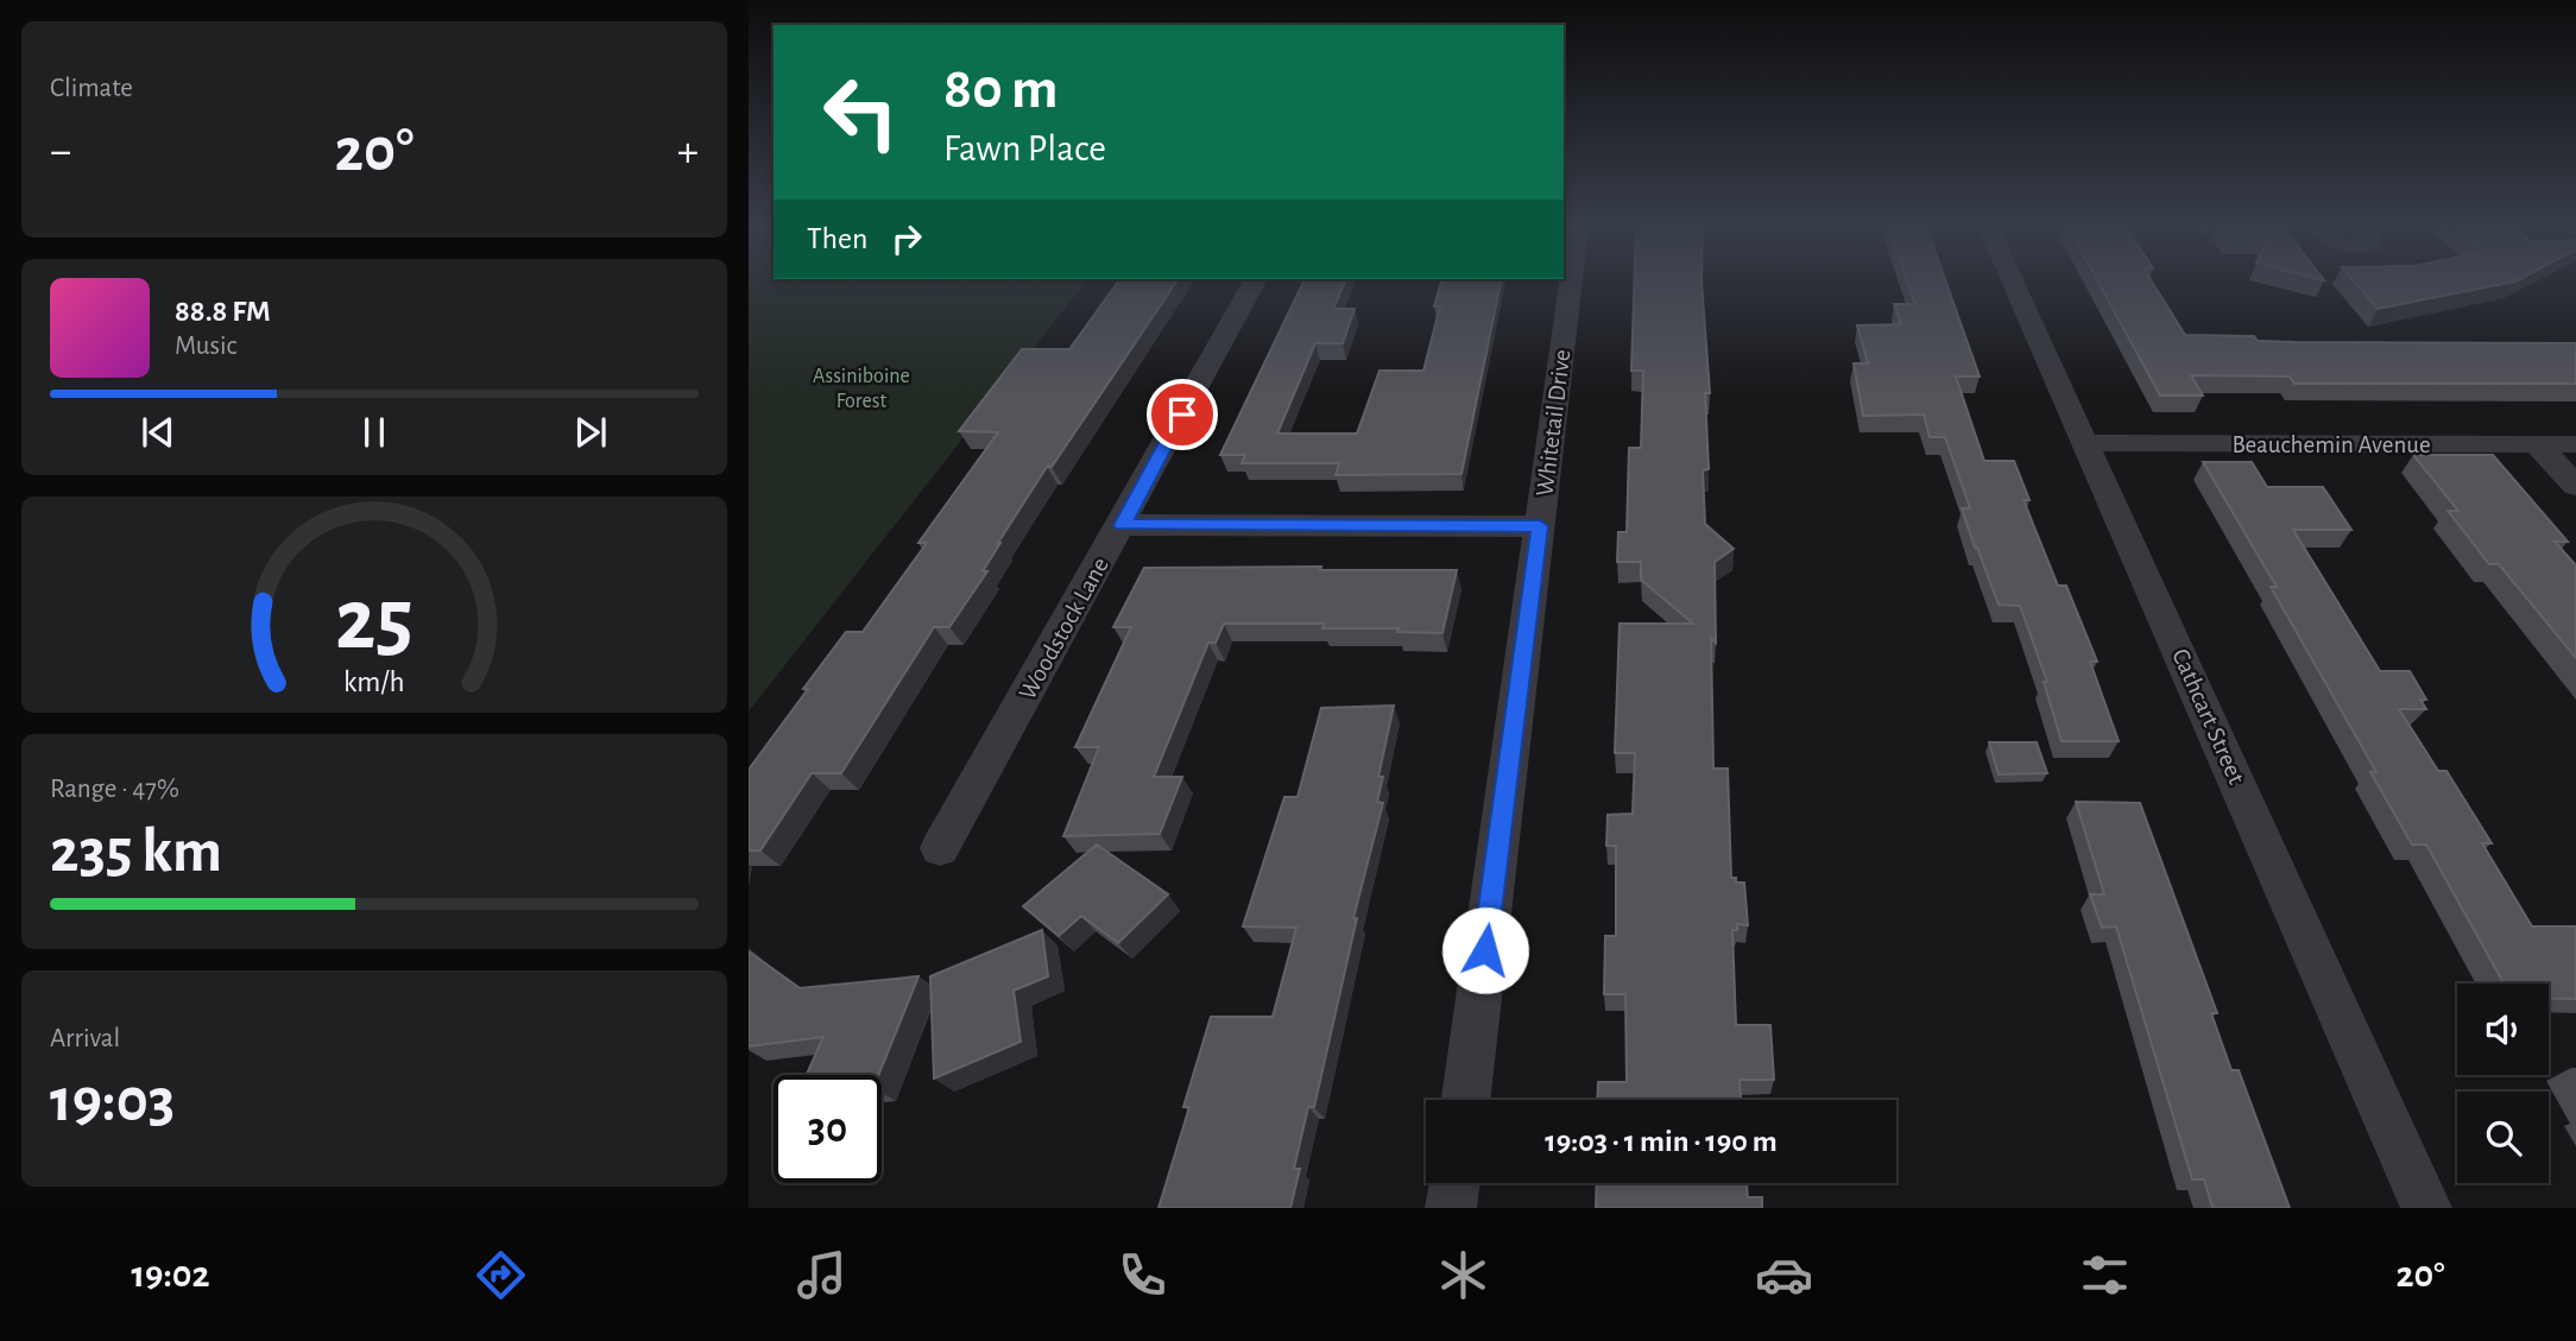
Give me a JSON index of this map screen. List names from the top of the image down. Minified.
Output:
{"streets":{"street":["Whitetail Drive","Beauchemin Avenue","Woodstock Lane","Cathcart Street"]},"crossings":[["Beauchemin Avenue","Cathcart Street"]],"parks":["Assiniboine Forest"],"page":{"tile":["Climate",["Range · 47%","235 km"],["Arrival","19:03"]],"turn":["80 m","Fawn Place"],"heat":["−","20°","+"],"then":"Then","song":["88.8 FM","Music"],"limit":"30","trip":"19:03 · 1 min · 190 m","tabs":["19:02","20°"],"gauge":["25","km/h"]}}
